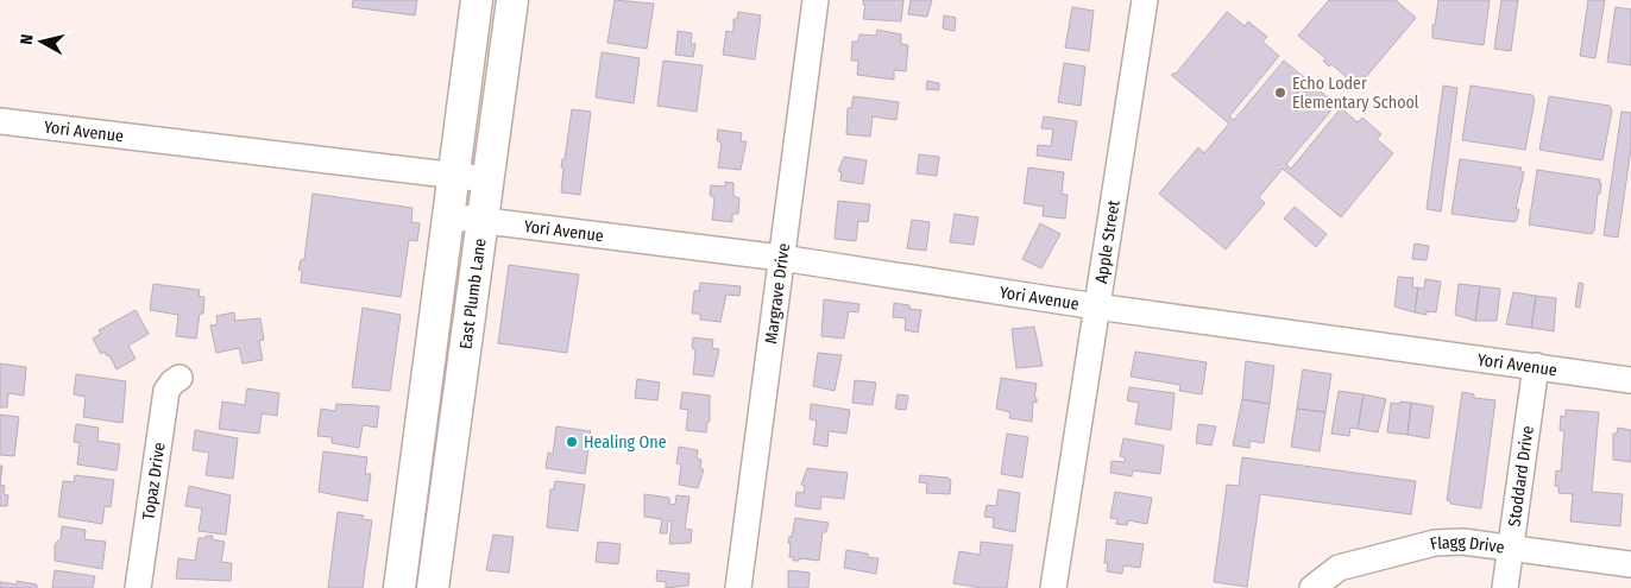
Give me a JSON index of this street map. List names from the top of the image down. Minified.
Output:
{"streets":{"main road":["East Plumb Lane"],"street":["Yori Avenue","Apple Street","Margrave Drive","Stoddard Drive","Topaz Drive","Flagg Drive"]},"crossings":[["Yori Avenue","Apple Street"],["Yori Avenue","Margrave Drive"],["Yori Avenue","East Plumb Lane"],["Yori Avenue","Stoddard Drive"],["Stoddard Drive","Flagg Drive"]],"places":["Echo Loder Elementary School","Healing One"],"north":"left"}
